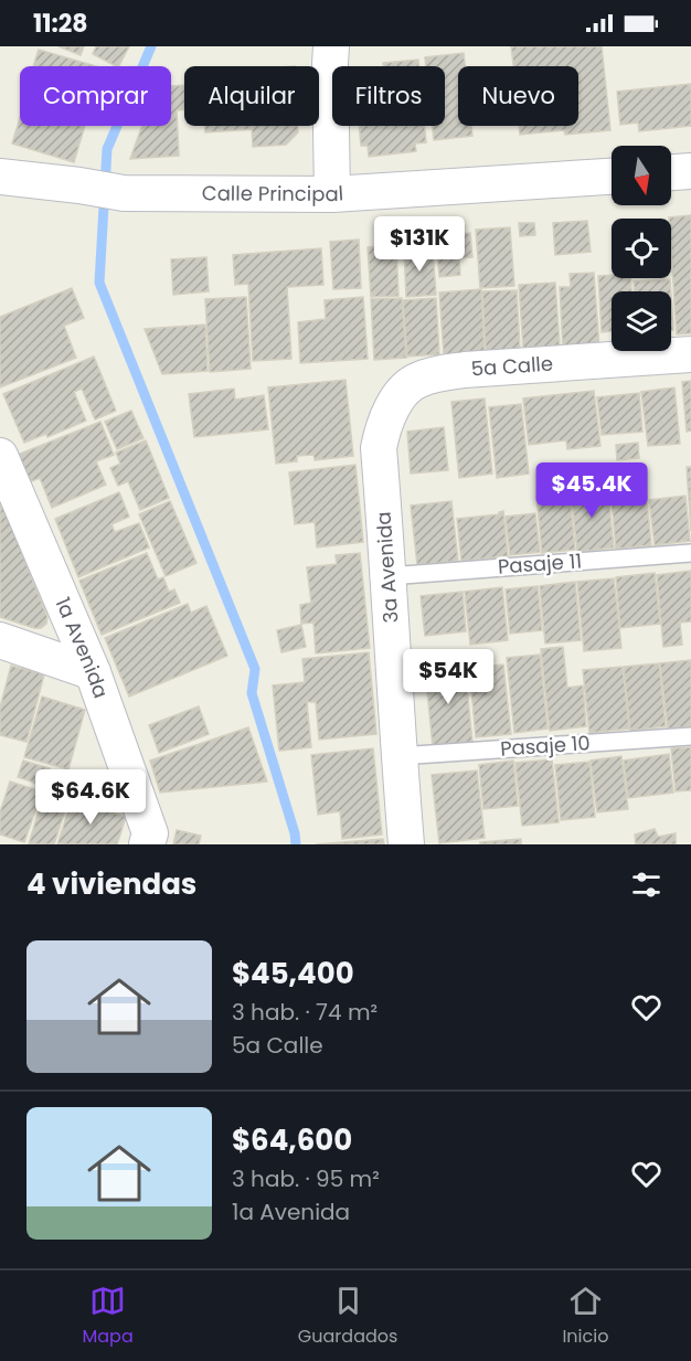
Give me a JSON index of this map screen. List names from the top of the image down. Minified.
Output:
{"streets":{"street":["Calle Principal","5a Calle","3a Avenida","1a Avenida"],"lane":["Pasaje 11","Pasaje 10"]},"crossings":[["5a Calle","3a Avenida"],["Pasaje 11","3a Avenida"],["3a Avenida","Pasaje 10"]],"north":"bottom","page":{"status":"11:28","chip":["Comprar","Alquilar","Filtros","Nuevo"],"price":["$131K","$45.4K","$54K","$64.6K"],"heading":"4 viviendas","list":[{"name":"$45,400","note":"3 hab. · 74 m² · 5a Calle"},{"name":"$64,600","note":"3 hab. · 95 m² · 1a Avenida"}],"tabs":["Mapa","Guardados","Inicio"]}}
